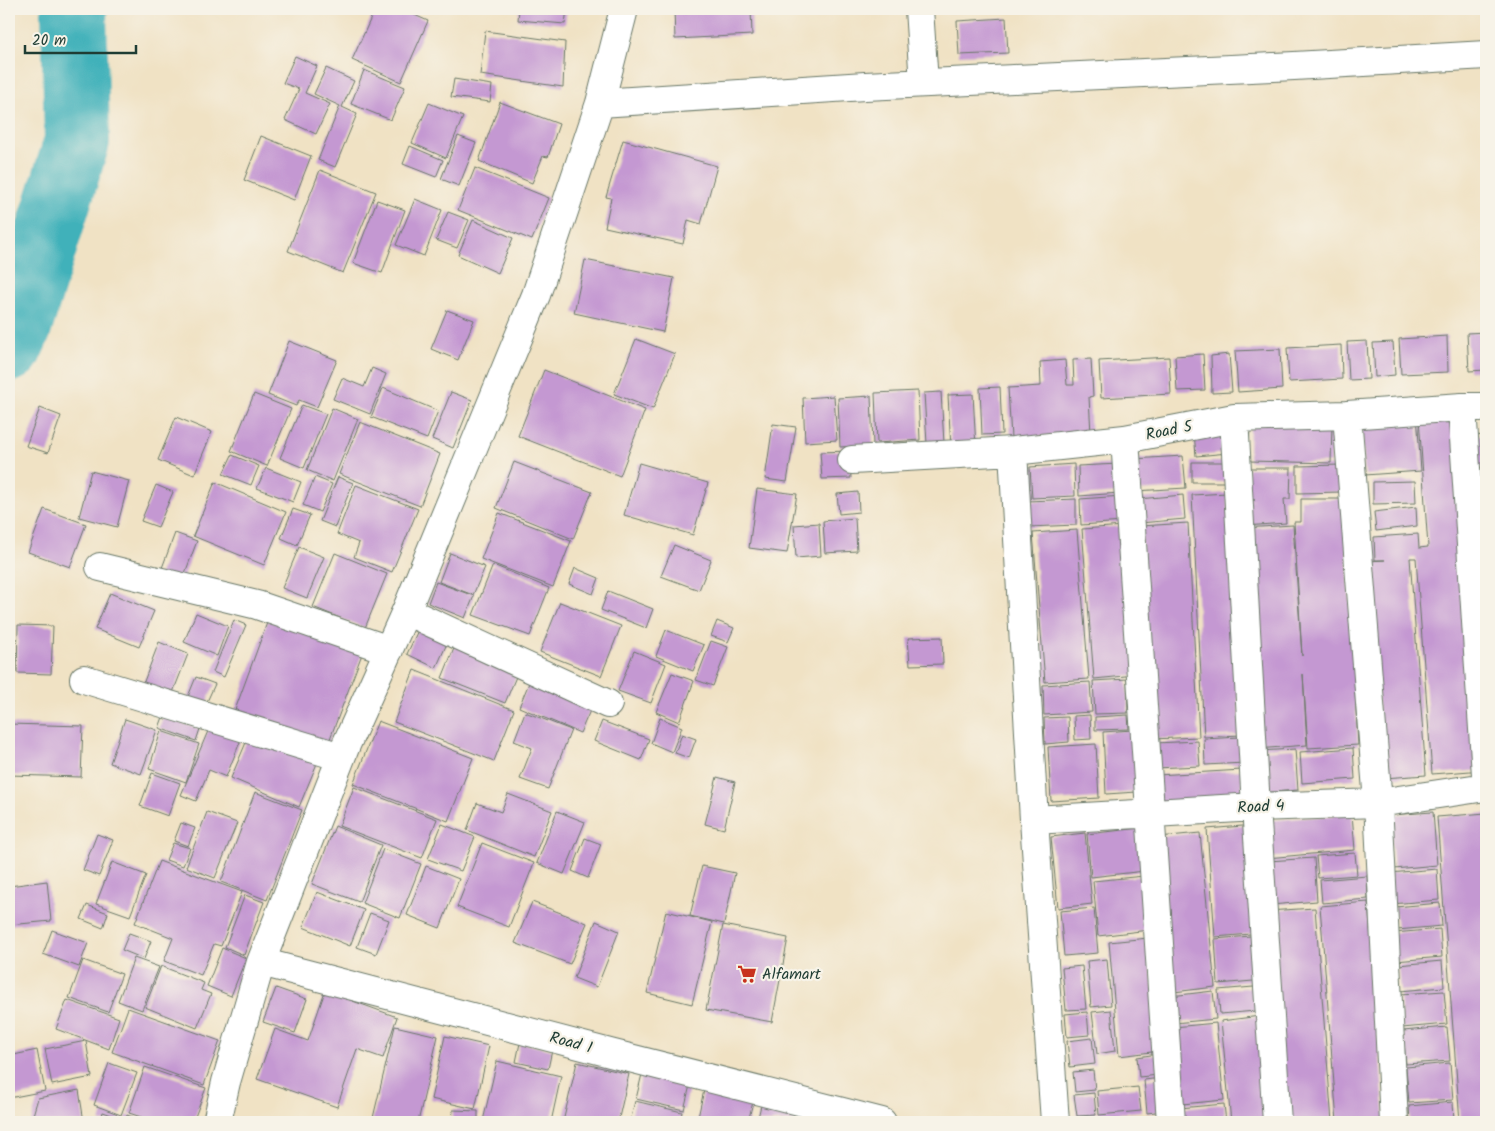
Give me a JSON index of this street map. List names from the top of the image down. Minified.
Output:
{"streets":{"street":["Road 5","Road 4","Road 1"]},"places":{"supermarket":["Alfamart"]},"scale_bar":"20 m"}
